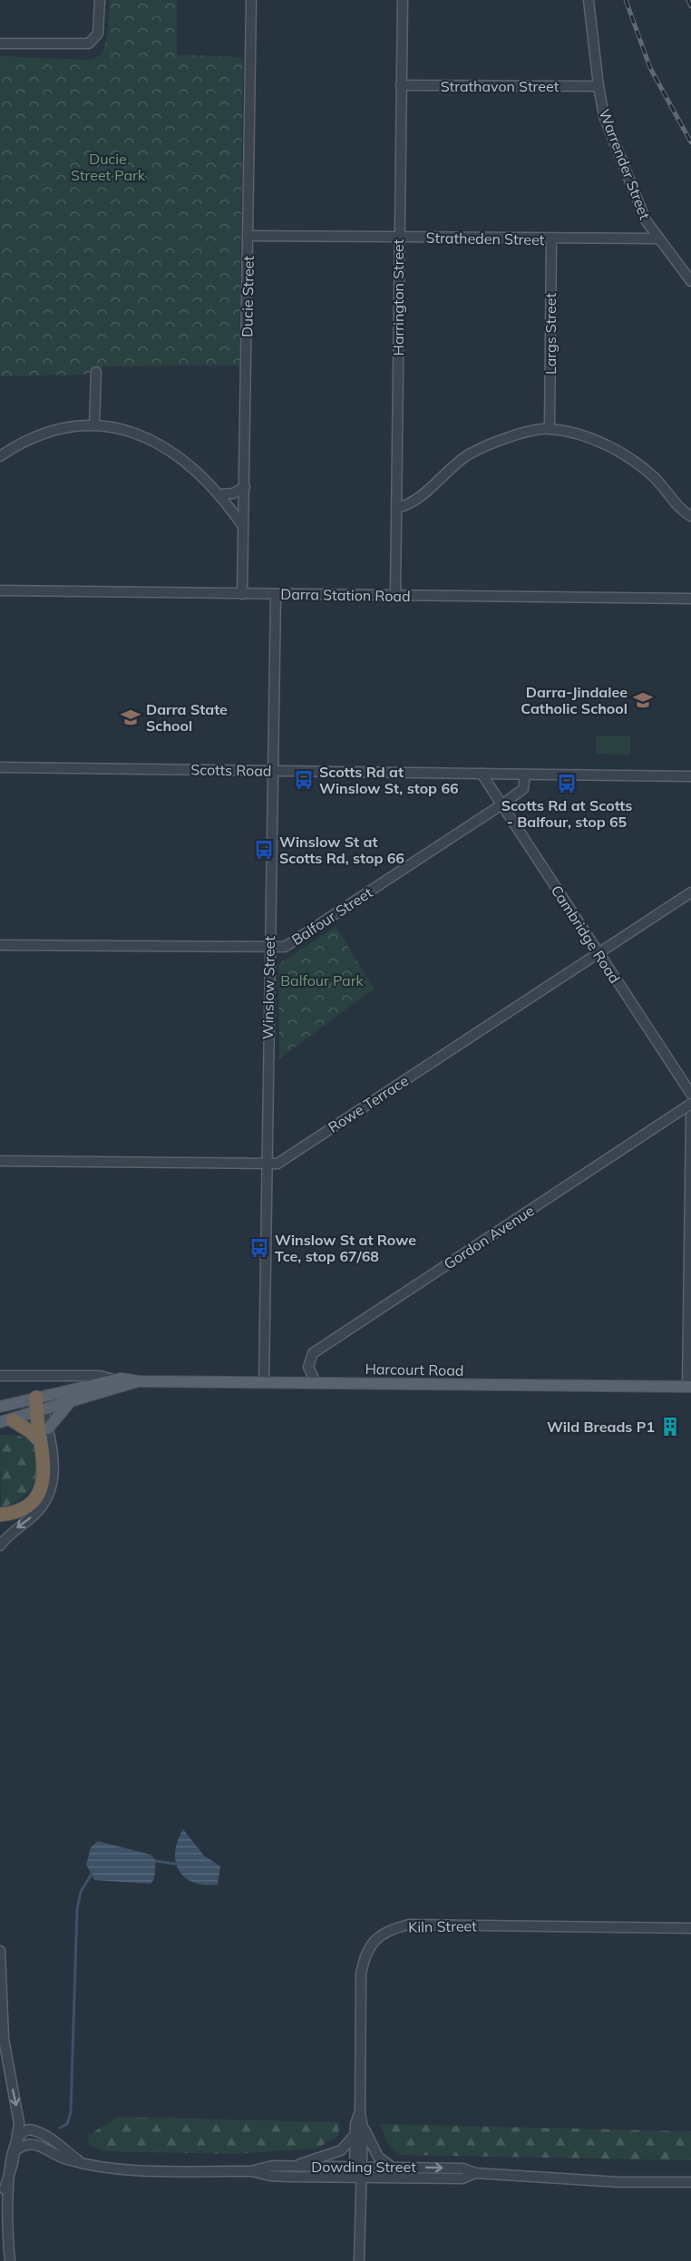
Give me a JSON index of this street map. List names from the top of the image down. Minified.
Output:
{"streets":{"main road":["Harcourt Road"],"street":["Strathavon Street","Warrender Street","Stratheden Street","Ducie Street","Harrington Street","Largs Street","Darra Station Road","Scotts Road","Balfour Street","Cambridge Road","Winslow Street","Rowe Terrace","Gordon Avenue","Kiln Street","Dowding Street"]},"crossings":[["Strathavon Street","Warrender Street"],["Strathavon Street","Harrington Street"],["Warrender Street","Stratheden Street"],["Stratheden Street","Ducie Street"],["Stratheden Street","Harrington Street"],["Stratheden Street","Largs Street"],["Ducie Street","Darra Station Road"],["Harrington Street","Darra Station Road"],["Darra Station Road","Winslow Street"],["Scotts Road","Balfour Street"],["Scotts Road","Cambridge Road"],["Scotts Road","Winslow Street"],["Balfour Street","Cambridge Road"],["Balfour Street","Winslow Street"],["Cambridge Road","Rowe Terrace"],["Winslow Street","Rowe Terrace"],["Winslow Street","Harcourt Road"],["Gordon Avenue","Harcourt Road"],["Kiln Street","Dowding Street"]],"parks":["Ducie Street Park","Balfour Park"],"places":{"school or university":["Darra-Jindalee Catholic School","Darra State School"],"bus stop":["Scotts Rd at Winslow St, stop 66","Scotts Rd at Scotts - Balfour, stop 65","Winslow St at Scotts Rd, stop 66","Winslow St at Rowe Tce, stop 67/68"],"building":["Wild Breads P1"]}}
